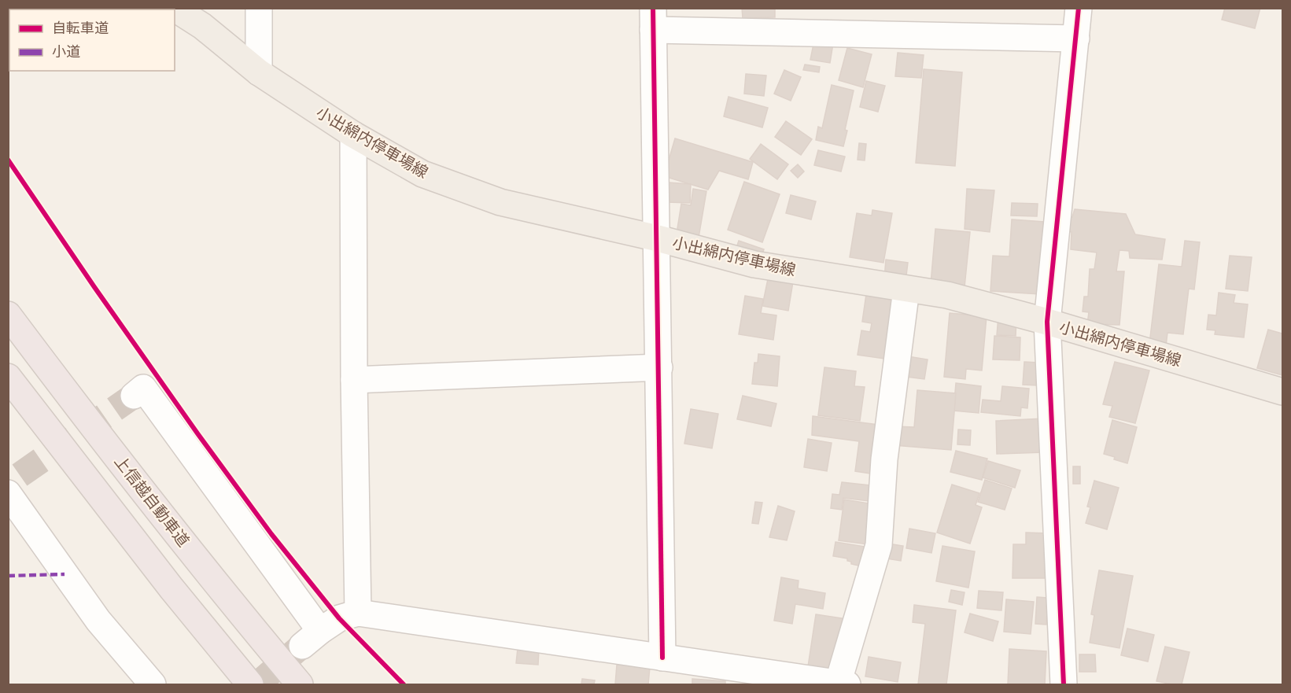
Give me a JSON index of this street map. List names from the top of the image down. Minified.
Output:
{"streets":{"highway":["上信越自動車道"],"main road":["小出綿内停車場線"]},"legend":["自転車道","小道"]}
